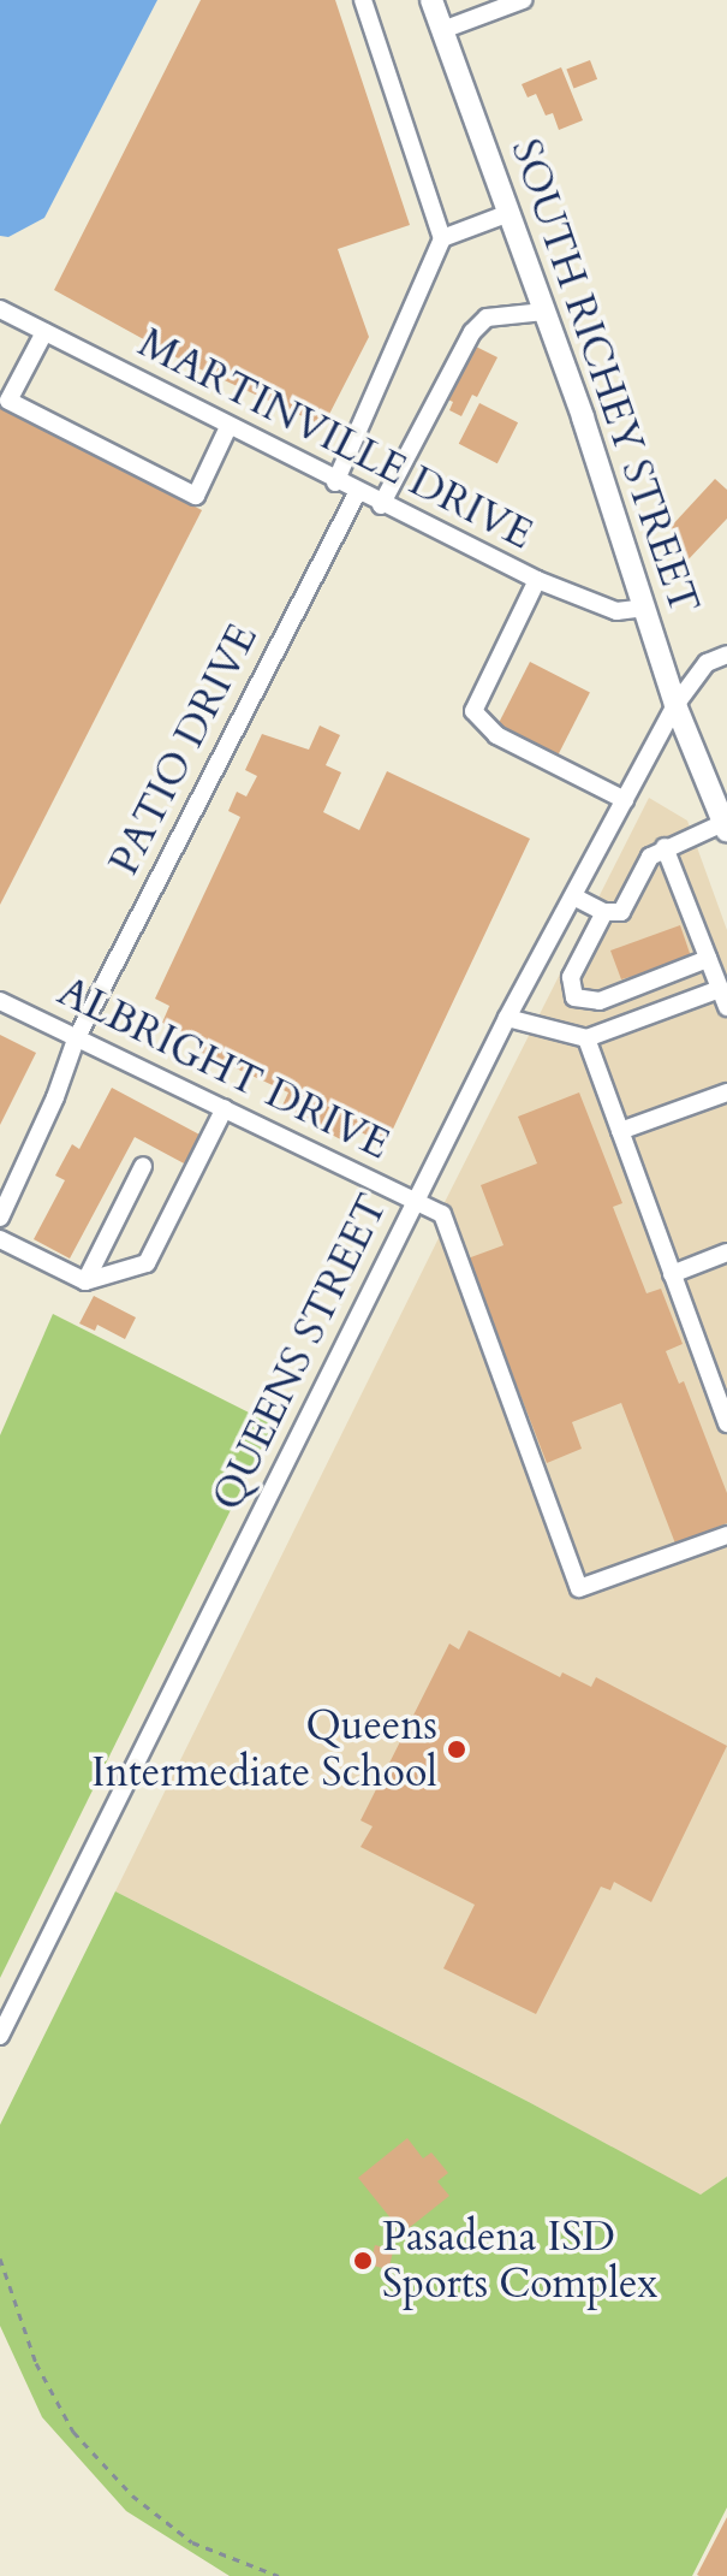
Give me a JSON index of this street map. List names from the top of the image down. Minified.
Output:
{"streets":{"main road":["SOUTH RICHEY STREET"],"street":["MARTINVILLE DRIVE","PATIO DRIVE","ALBRIGHT DRIVE","QUEENS STREET"]},"crossings":[["SOUTH RICHEY STREET","MARTINVILLE DRIVE"],["SOUTH RICHEY STREET","QUEENS STREET"],["MARTINVILLE DRIVE","PATIO DRIVE"],["PATIO DRIVE","ALBRIGHT DRIVE"],["ALBRIGHT DRIVE","QUEENS STREET"]],"places":["Queens Intermediate School","Pasadena ISD Sports Complex"]}
